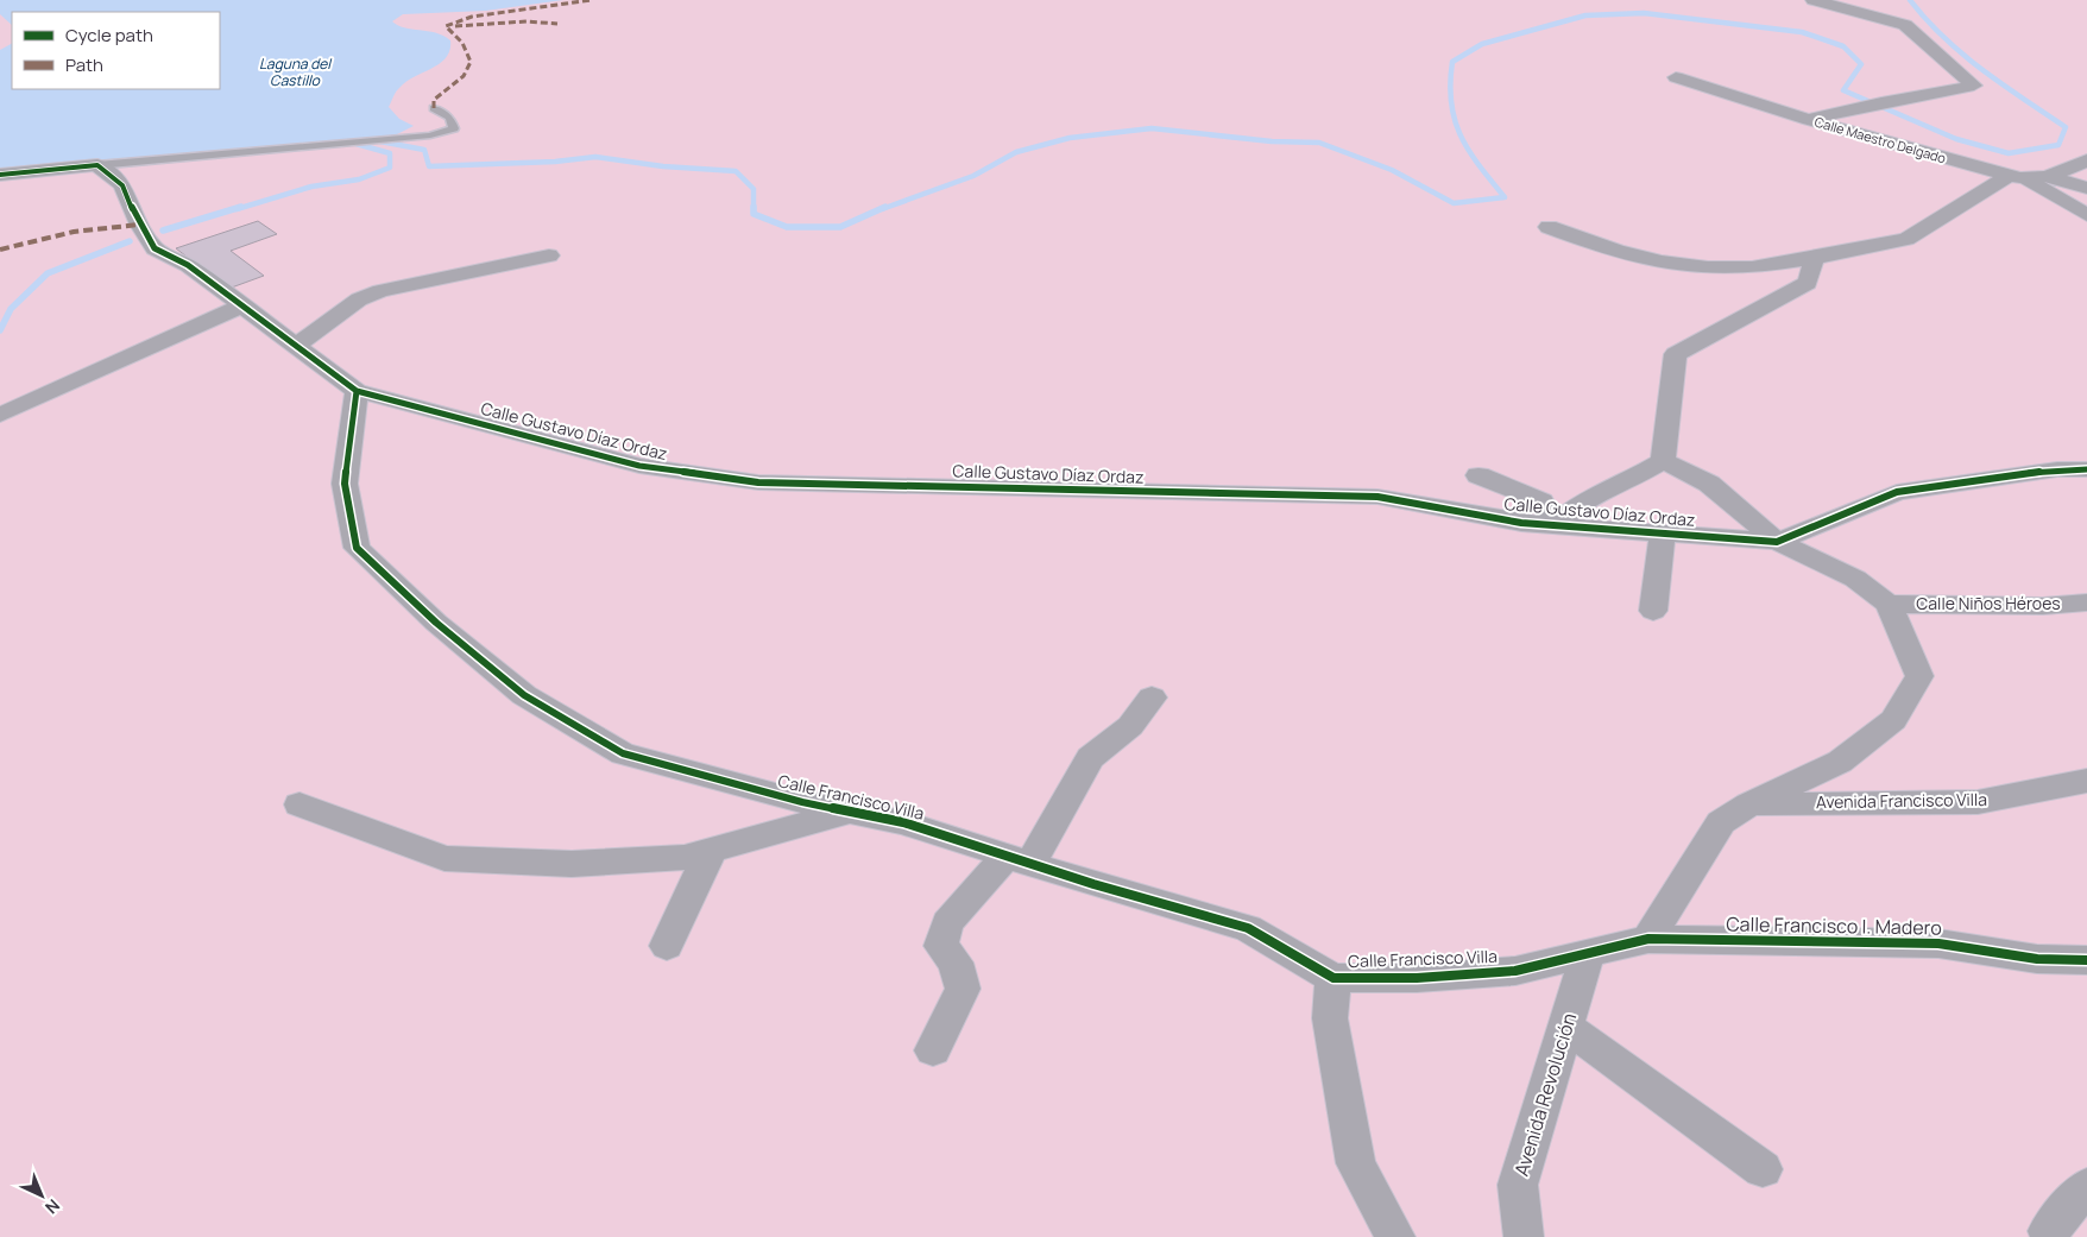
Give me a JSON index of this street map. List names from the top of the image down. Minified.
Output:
{"streets":{"street":["Calle Maestro Delgado","Calle Gustavo Díaz Ordaz","Calle Niños Héroes","Calle Francisco Villa","Avenida Francisco Villa","Calle Francisco I. Madero","Avenida Revolución"]},"crossings":[["Calle Gustavo Díaz Ordaz","Calle Francisco Villa"],["Calle Francisco Villa","Calle Francisco I. Madero"],["Calle Francisco Villa","Avenida Revolución"]],"water":["Laguna del Castillo"],"legend":["Cycle path","Path"],"north":"bottom right"}
